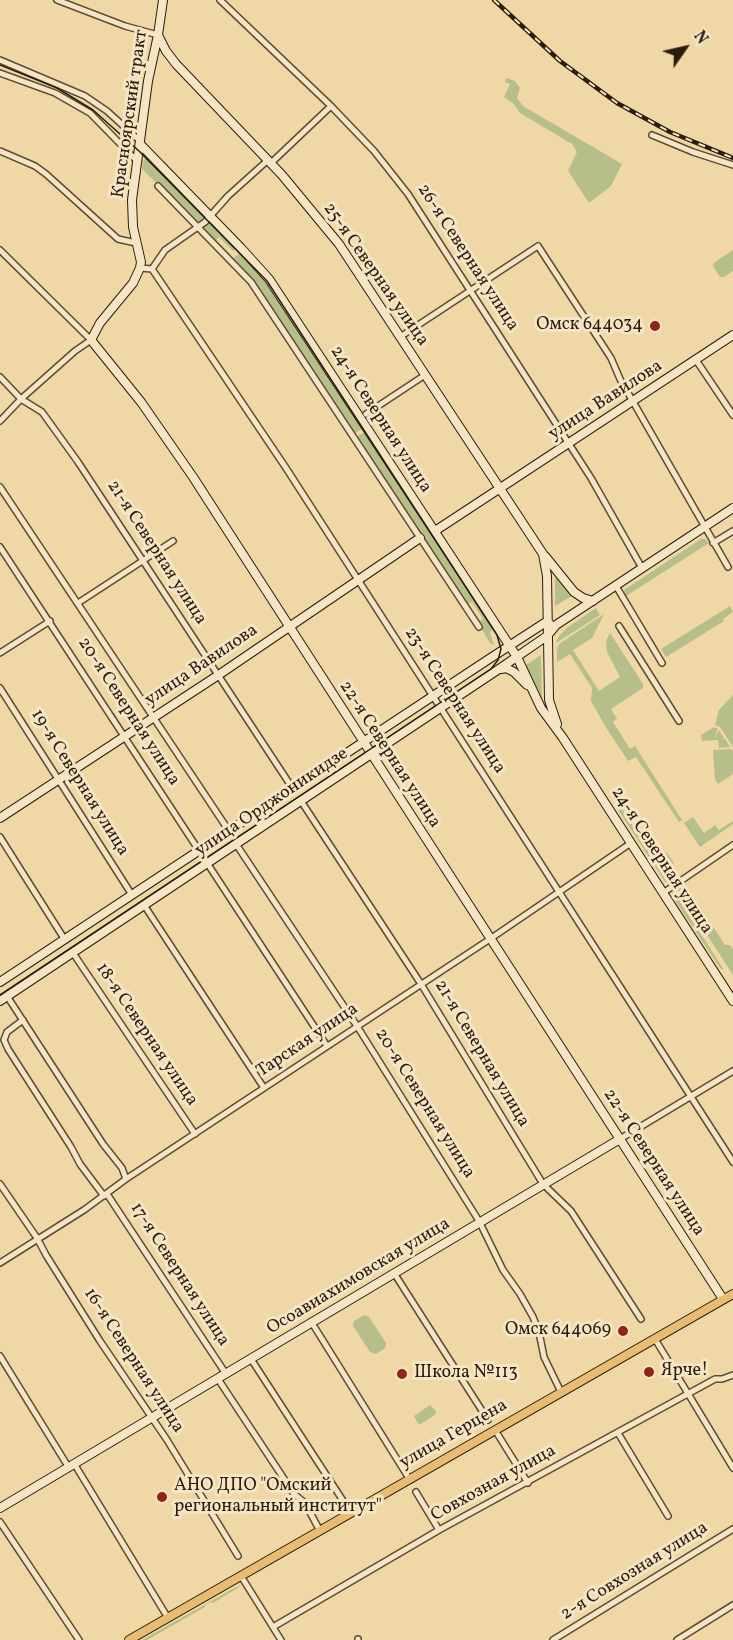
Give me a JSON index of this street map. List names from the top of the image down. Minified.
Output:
{"streets":{"main road":["Красноярский тракт","25-я Северная улица","улица Вавилова","24-я Северная улица","22-я Северная улица","улица Орджоникидзе","Осоавиахимовская улица","улица Герцена"],"street":["26-я Северная улица","21-я Северная улица","23-я Северная улица","20-я Северная улица","19-я Северная улица","18-я Северная улица","Тарская улица","17-я Северная улица","16-я Северная улица","Совхозная улица","2-я Совхозная улица"]},"crossings":[["Красноярский тракт","25-я Северная улица"],["Красноярский тракт","24-я Северная улица"],["26-я Северная улица","улица Вавилова"],["26-я Северная улица","улица Орджоникидзе"],["25-я Северная улица","улица Вавилова"],["25-я Северная улица","24-я Северная улица"],["25-я Северная улица","улица Орджоникидзе"],["улица Вавилова","24-я Северная улица"],["улица Вавилова","21-я Северная улица"],["улица Вавилова","23-я Северная улица"],["улица Вавилова","20-я Северная улица"],["улица Вавилова","22-я Северная улица"],["улица Вавилова","19-я Северная улица"],["24-я Северная улица","улица Орджоникидзе"],["24-я Северная улица","Тарская улица"],["21-я Северная улица","улица Орджоникидзе"],["21-я Северная улица","Тарская улица"],["21-я Северная улица","Осоавиахимовская улица"],["23-я Северная улица","улица Орджоникидзе"],["23-я Северная улица","Тарская улица"],["23-я Северная улица","Осоавиахимовская улица"],["20-я Северная улица","улица Орджоникидзе"],["20-я Северная улица","Тарская улица"],["20-я Северная улица","Осоавиахимовская улица"],["20-я Северная улица","улица Герцена"],["22-я Северная улица","улица Орджоникидзе"],["22-я Северная улица","Тарская улица"],["22-я Северная улица","Осоавиахимовская улица"],["22-я Северная улица","улица Герцена"],["19-я Северная улица","улица Орджоникидзе"],["улица Орджоникидзе","18-я Северная улица"],["улица Орджоникидзе","17-я Северная улица"],["18-я Северная улица","Тарская улица"],["Тарская улица","17-я Северная улица"],["Тарская улица","16-я Северная улица"],["17-я Северная улица","Осоавиахимовская улица"],["17-я Северная улица","улица Герцена"],["Осоавиахимовская улица","16-я Северная улица"]],"places":["Омск 644034","Омск 644069","Ярче!","Школа №113","АНО ДПО \"Омский региональный институт\""],"north":"top right"}
